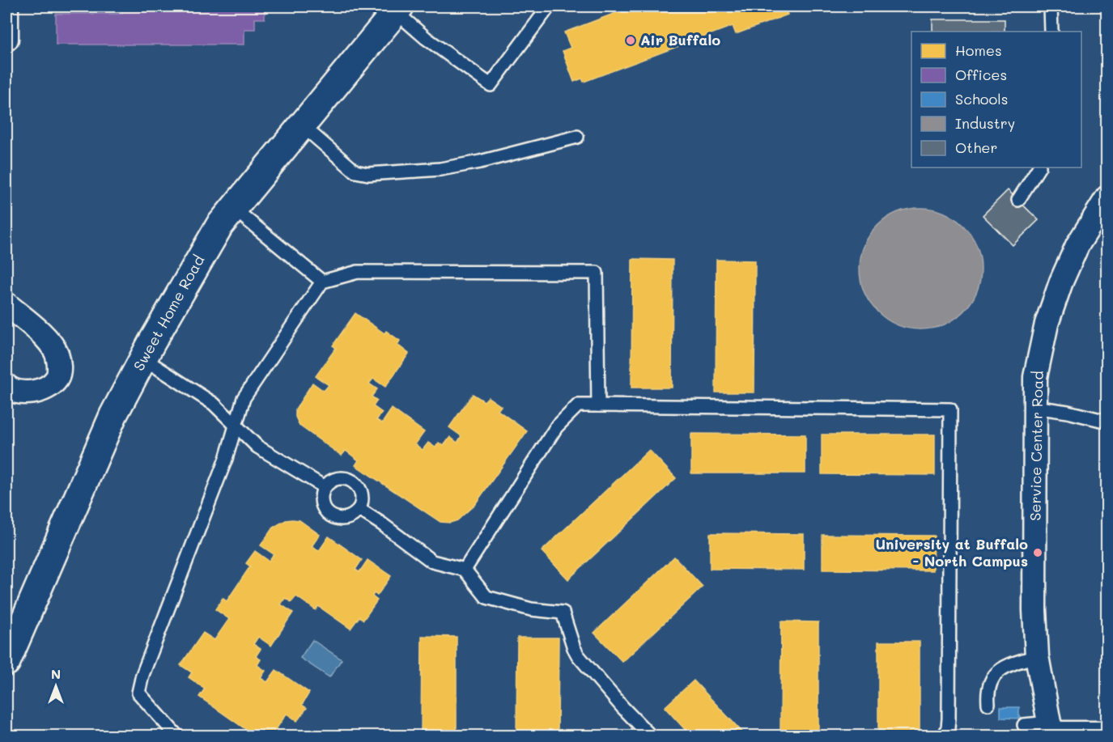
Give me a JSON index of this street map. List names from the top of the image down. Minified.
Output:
{"streets":{"main road":["Sweet Home Road"],"street":["Service Center Road"]},"places":["Air Buffalo","University at Buffalo - North Campus"],"legend":["Homes","Offices","Schools","Industry","Other"],"north":"top"}
